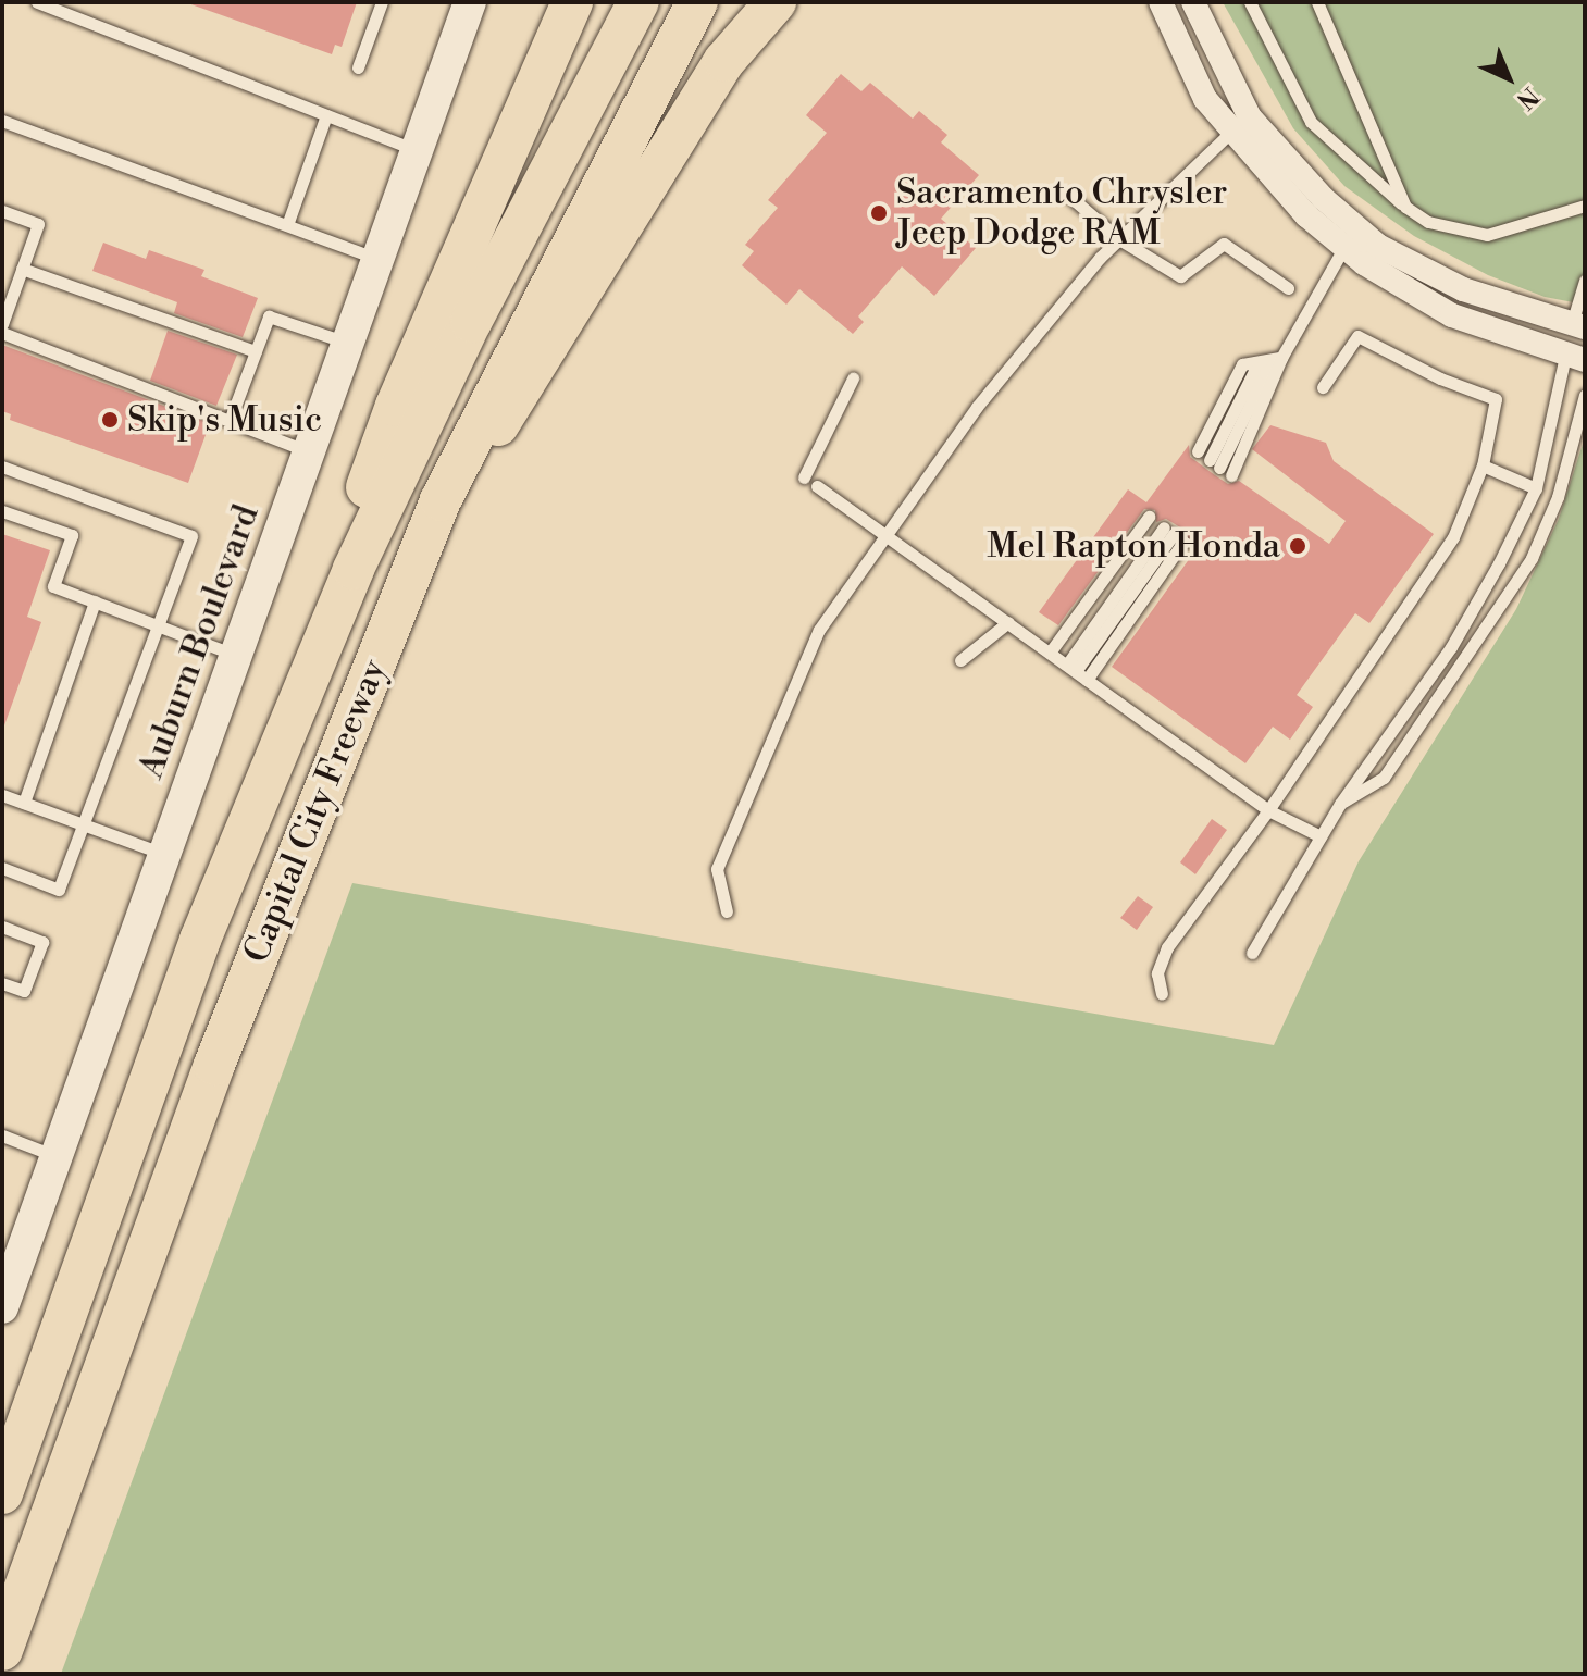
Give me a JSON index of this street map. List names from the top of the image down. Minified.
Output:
{"streets":{"highway":["Capital City Freeway"],"main road":["Auburn Boulevard"]},"places":["Sacramento Chrysler Jeep Dodge RAM","Skip's Music","Mel Rapton Honda"],"north":"bottom right"}
